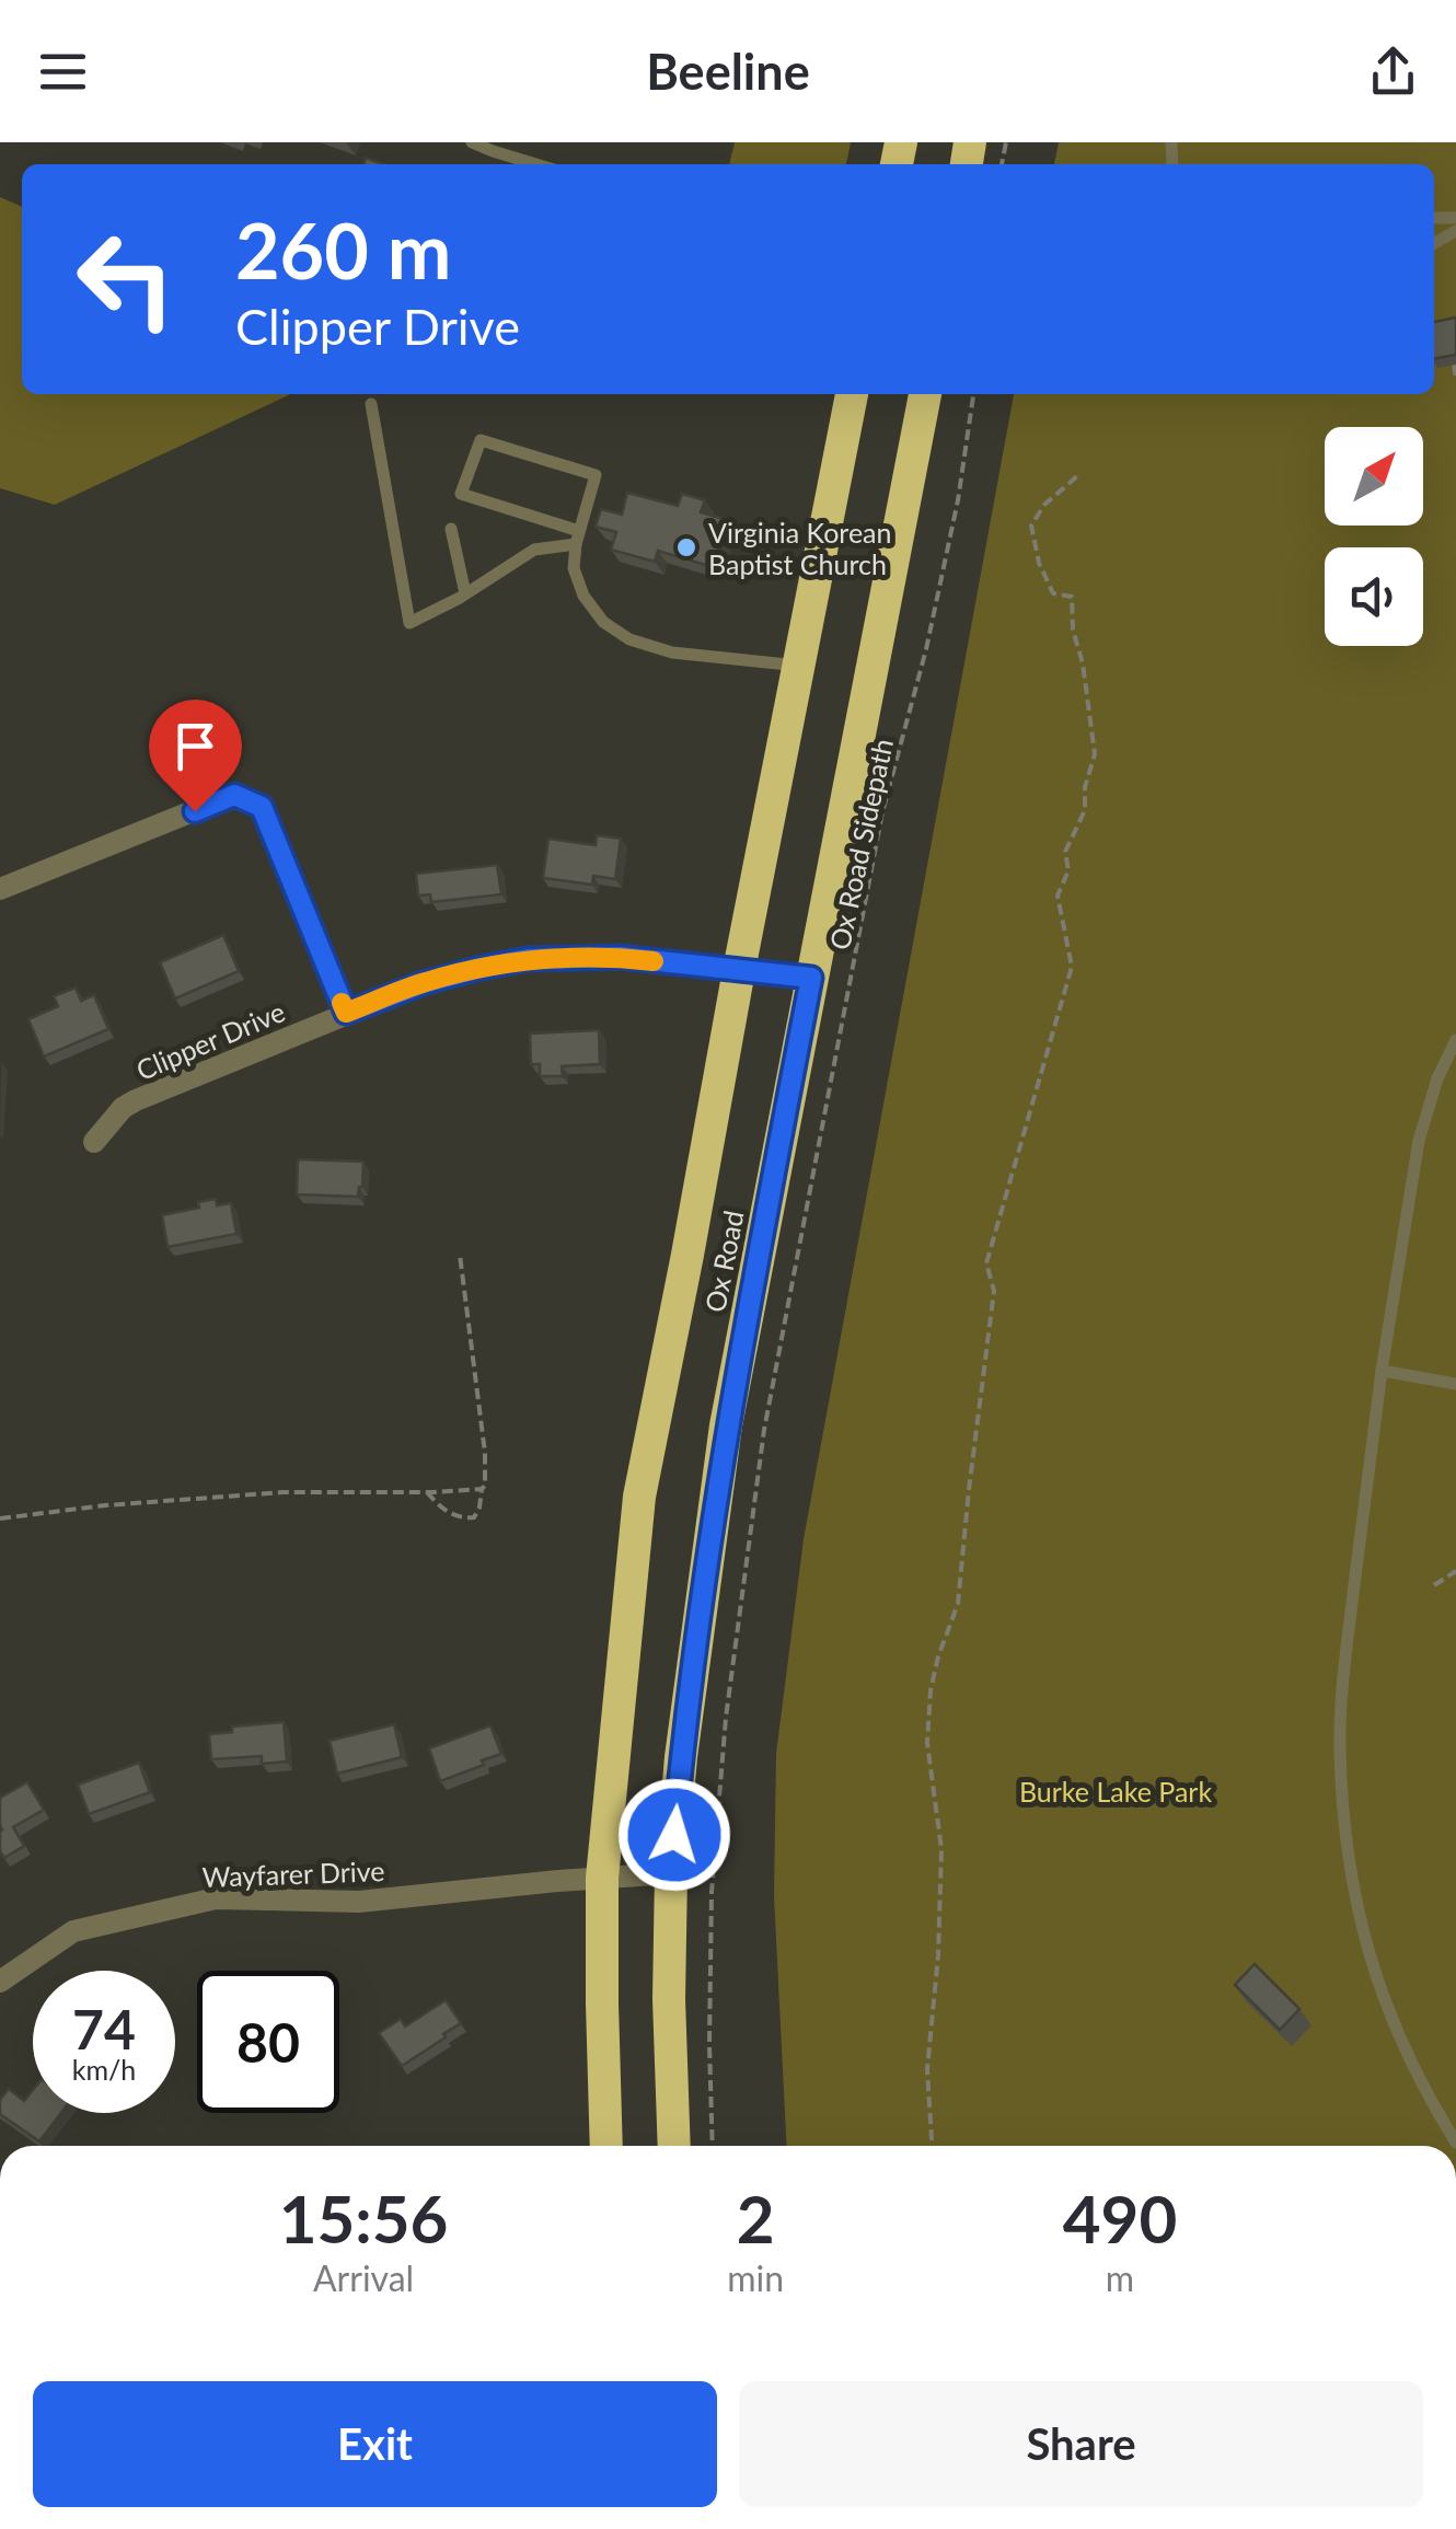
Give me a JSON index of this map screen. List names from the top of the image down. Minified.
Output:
{"streets":{"highway":["Ox Road"],"street":["Clipper Drive","Wayfarer Drive"],"path":["Ox Road Sidepath"]},"crossings":[["Clipper Drive","Ox Road"],["Ox Road","Wayfarer Drive"]],"parks":["Burke Lake Park"],"places":["Virginia Korean Baptist Church"],"north":"top right","page":{"header":"Beeline","turn":["260 m","Clipper Drive"],"speed":"74 km/h","limit":"80","eta":["15:56","Arrival","2","min","490","m"],"buttons":["Exit","Share"]}}
